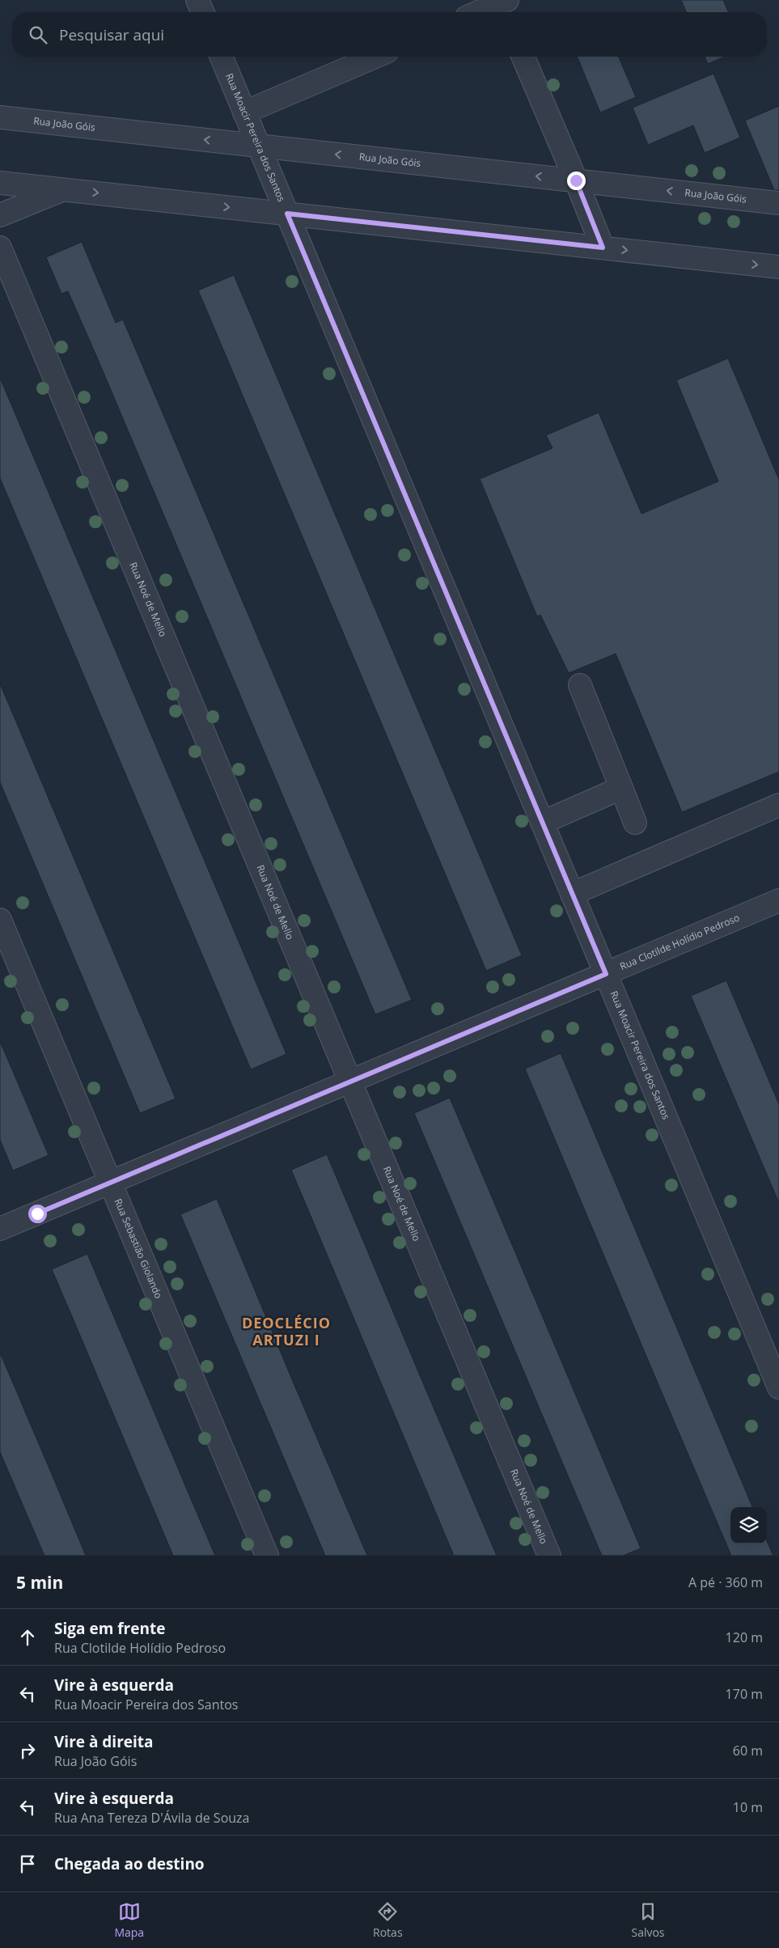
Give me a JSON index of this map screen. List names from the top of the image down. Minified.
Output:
{"streets":{"street":["Rua João Góis","Rua Moacir Pereira dos Santos","Rua Noé de Mello","Rua Clotilde Holídio Pedroso","Rua Sebastião Giolando"]},"crossings":[["Rua João Góis","Rua Moacir Pereira dos Santos"],["Rua Moacir Pereira dos Santos","Rua Clotilde Holídio Pedroso"],["Rua Noé de Mello","Rua Clotilde Holídio Pedroso"],["Rua Clotilde Holídio Pedroso","Rua Sebastião Giolando"]],"districts":["DEOCLÉCIO ARTUZI I"],"page":{"search":"Pesquisar aqui","heading":["5 min","A pé · 360 m"],"list":[["Siga em frente","Rua Clotilde Holídio Pedroso","120 m"],["Vire à esquerda","Rua Moacir Pereira dos Santos","170 m"],["Vire à direita","Rua João Góis","60 m"],["Vire à esquerda","Rua Ana Tereza D'Ávila de Souza","10 m"],"Chegada ao destino"],"nav":["Mapa","Rotas","Salvos"]}}
